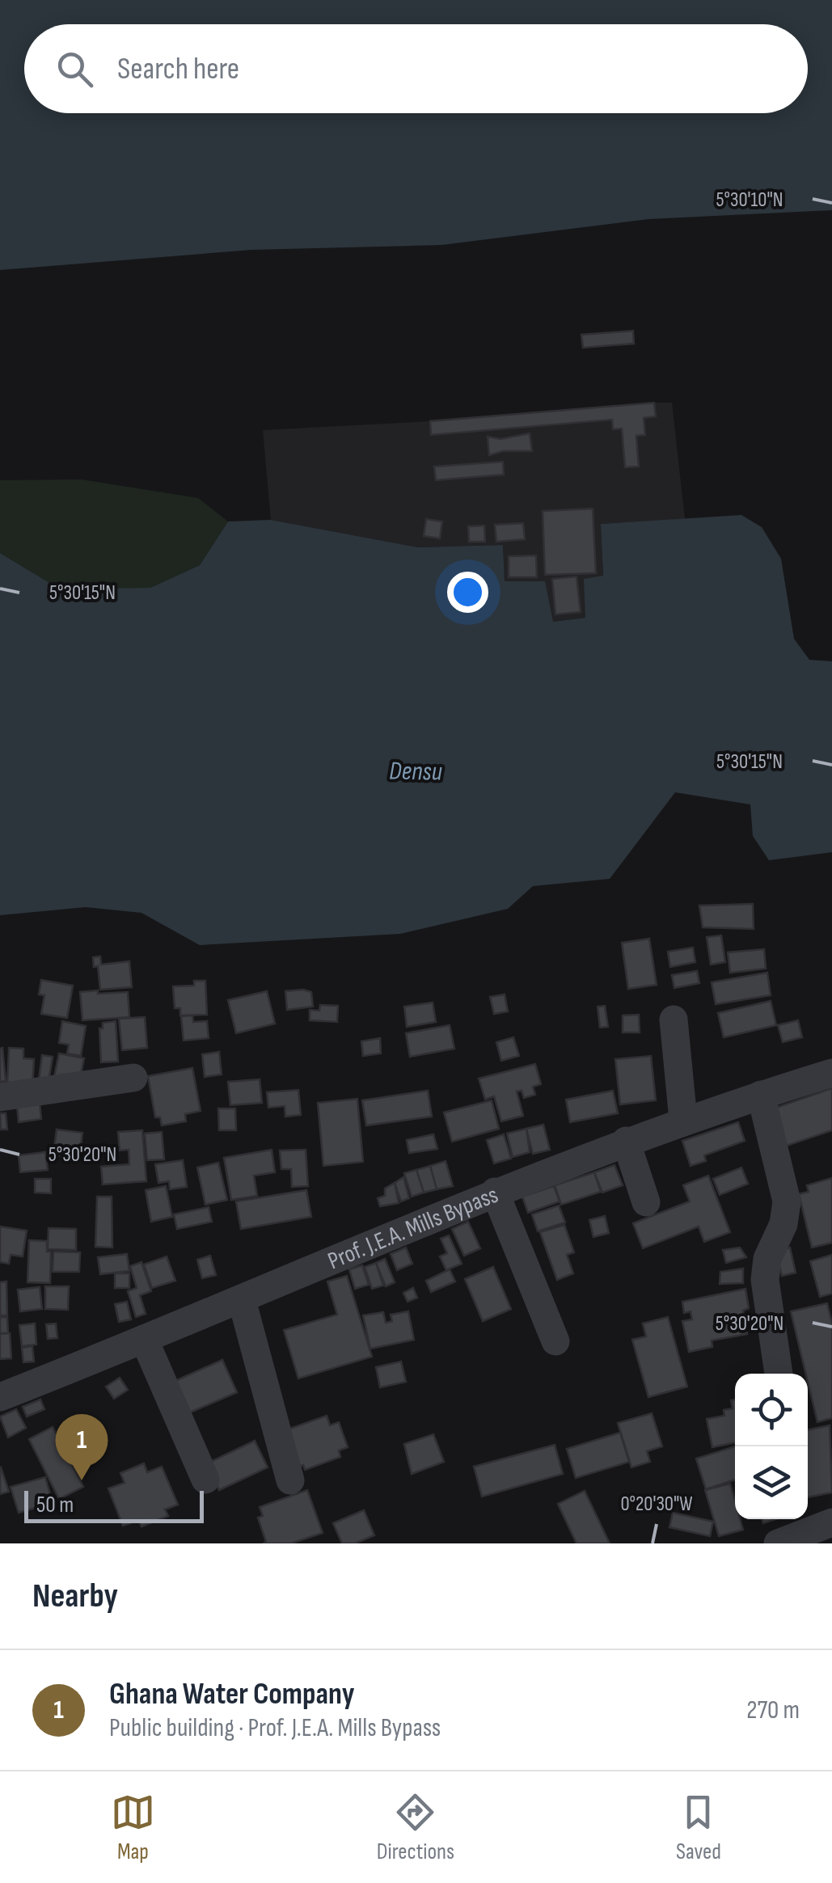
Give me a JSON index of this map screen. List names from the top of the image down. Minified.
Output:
{"streets":{"street":["Prof. J.E.A. Mills Bypass"]},"water":["Densu"],"scale_bar":"50 m","page":{"search":"Search here","pins":"1","scale":"50 m","heading":"Nearby","list":[{"mark":"1","name":"Ghana Water Company","note":"Public building · Prof. J.E.A. Mills Bypass","value":"270 m"}],"nav":["Map","Directions","Saved"]},"coordinates":["5°30'10\"N","5°30'15\"N","5°30'20\"N","0°20'30\"W"]}
